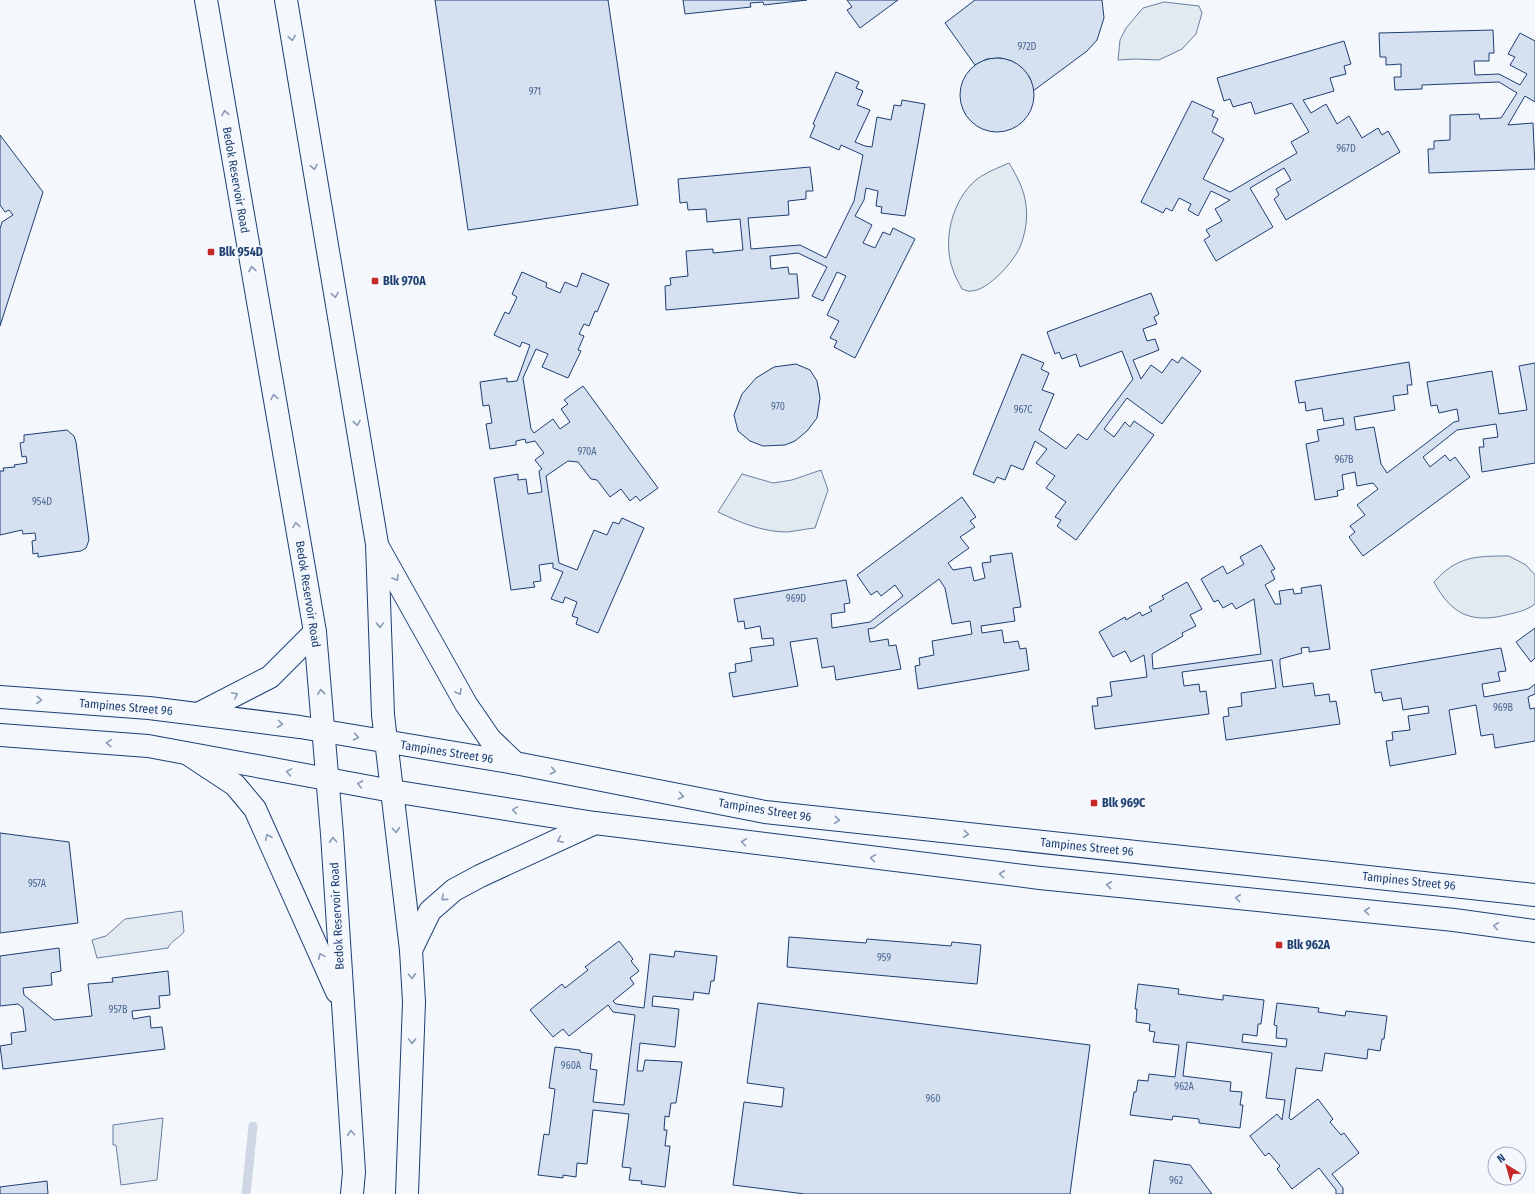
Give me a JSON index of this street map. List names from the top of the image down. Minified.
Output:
{"streets":{"main road":["Bedok Reservoir Road","Tampines Street 96"]},"crossings":[["Bedok Reservoir Road","Tampines Street 96"]],"places":{"transit":["Blk 954D","Blk 970A","Blk 969C","Blk 962A"]},"house_numbers":["972D","971","967D","970","967C","970A","967B","954D","969D","969B","957A","959","957B","960A","962A","960","962"],"north":"top left"}
